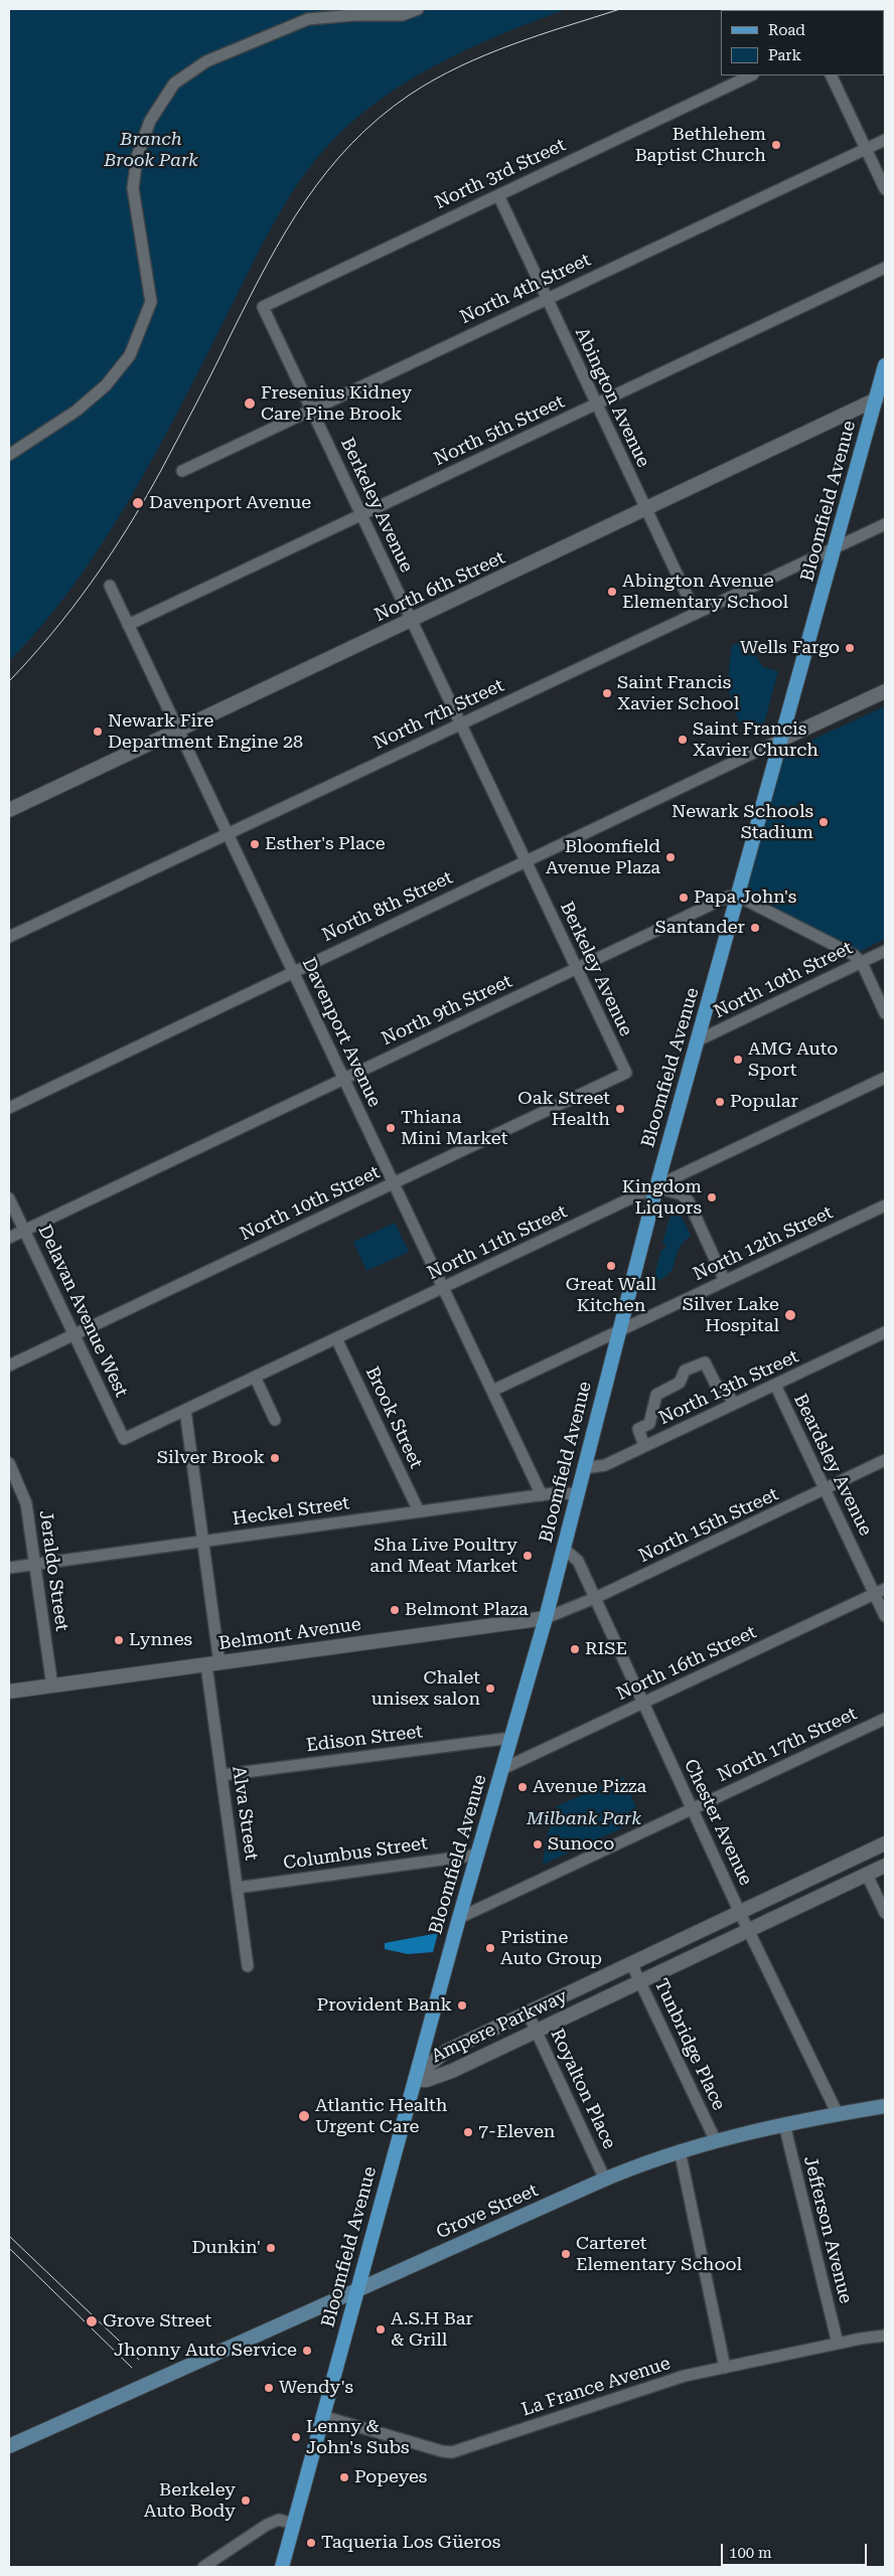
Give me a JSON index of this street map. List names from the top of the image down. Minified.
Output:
{"streets":{"main road":["Bloomfield Avenue","Grove Street"],"street":["North 3rd Street","North 4th Street","Abington Avenue","North 5th Street","Berkeley Avenue","North 6th Street","North 7th Street","North 8th Street","North 10th Street","North 9th Street","Davenport Avenue","North 11th Street","North 12th Street","Delavan Avenue West","North 13th Street","Brook Street","Beardsley Avenue","Heckel Street","North 15th Street","Jeraldo Street","Belmont Avenue","North 16th Street","Edison Street","North 17th Street","Alva Street","Chester Avenue","Columbus Street","Ampere Parkway","Tunbridge Place","Royalton Place","Jefferson Avenue","La France Avenue"]},"crossings":[["North 3rd Street","Abington Avenue"],["North 3rd Street","Berkeley Avenue"],["North 4th Street","Abington Avenue"],["North 4th Street","Berkeley Avenue"],["Abington Avenue","North 5th Street"],["Abington Avenue","North 6th Street"],["Abington Avenue","North 7th Street"],["North 5th Street","Berkeley Avenue"],["North 5th Street","Davenport Avenue"],["Bloomfield Avenue","North 6th Street"],["Bloomfield Avenue","North 7th Street"],["Bloomfield Avenue","North 8th Street"],["Bloomfield Avenue","North 10th Street"],["Bloomfield Avenue","North 9th Street"],["Bloomfield Avenue","North 11th Street"],["Bloomfield Avenue","North 12th Street"],["Bloomfield Avenue","North 13th Street"],["Bloomfield Avenue","Heckel Street"],["Bloomfield Avenue","North 15th Street"],["Bloomfield Avenue","Belmont Avenue"],["Bloomfield Avenue","North 16th Street"],["Bloomfield Avenue","Edison Street"],["Bloomfield Avenue","North 17th Street"],["Bloomfield Avenue","Chester Avenue"],["Bloomfield Avenue","Columbus Street"],["Bloomfield Avenue","Ampere Parkway"],["Bloomfield Avenue","Grove Street"],["Bloomfield Avenue","La France Avenue"],["Berkeley Avenue","North 6th Street"],["Berkeley Avenue","North 7th Street"],["Berkeley Avenue","North 8th Street"],["Berkeley Avenue","North 10th Street"],["Berkeley Avenue","North 9th Street"],["North 6th Street","Davenport Avenue"],["North 7th Street","Davenport Avenue"],["North 8th Street","Davenport Avenue"],["North 10th Street","Davenport Avenue"],["North 10th Street","Delavan Avenue West"],["North 9th Street","Davenport Avenue"],["North 9th Street","Delavan Avenue West"],["Davenport Avenue","North 11th Street"],["Davenport Avenue","North 12th Street"],["Davenport Avenue","Heckel Street"],["North 11th Street","Delavan Avenue West"],["North 11th Street","Brook Street"],["North 11th Street","Alva Street"],["North 13th Street","Beardsley Avenue"],["Brook Street","Heckel Street"],["Beardsley Avenue","North 15th Street"],["Beardsley Avenue","North 16th Street"],["Heckel Street","Jeraldo Street"],["Heckel Street","Alva Street"],["North 15th Street","Belmont Avenue"],["North 15th Street","Chester Avenue"],["Jeraldo Street","Belmont Avenue"],["Belmont Avenue","Alva Street"],["North 16th Street","Chester Avenue"],["Edison Street","Alva Street"],["North 17th Street","Chester Avenue"],["Alva Street","Columbus Street"],["Chester Avenue","Ampere Parkway"],["Chester Avenue","Grove Street"],["Ampere Parkway","Tunbridge Place"],["Ampere Parkway","Royalton Place"],["Tunbridge Place","Grove Street"],["Royalton Place","Grove Street"],["Grove Street","Jefferson Avenue"],["Jefferson Avenue","La France Avenue"]],"parks":["Branch Brook Park","Milbank Park"],"places":["Bethlehem Baptist Church","Fresenius Kidney Care Pine Brook","Davenport Avenue","Abington Avenue Elementary School","Wells Fargo","Saint Francis Xavier School","Newark Fire Department Engine 28","Saint Francis Xavier Church","Newark Schools Stadium","Esther's Place","Bloomfield Avenue Plaza","Papa John's","Santander","AMG Auto Sport","Popular","Oak Street Health","Thiana Mini Market","Kingdom Liquors","Great Wall Kitchen","Silver Lake Hospital","Silver Brook","Sha Live Poultry and Meat Market","Belmont Plaza","Lynnes","RISE","Chalet unisex salon","Avenue Pizza","Sunoco","Pristine Auto Group","Provident Bank","Atlantic Health Urgent Care","7-Eleven","Dunkin'","Carteret Elementary School","Grove Street","A.S.H Bar & Grill","Jhonny Auto Service","Wendy's","Lenny & John's Subs","Popeyes","Berkeley Auto Body","Taqueria Los Güeros"],"legend":["Road","Park"],"scale_bar":"100 m"}
